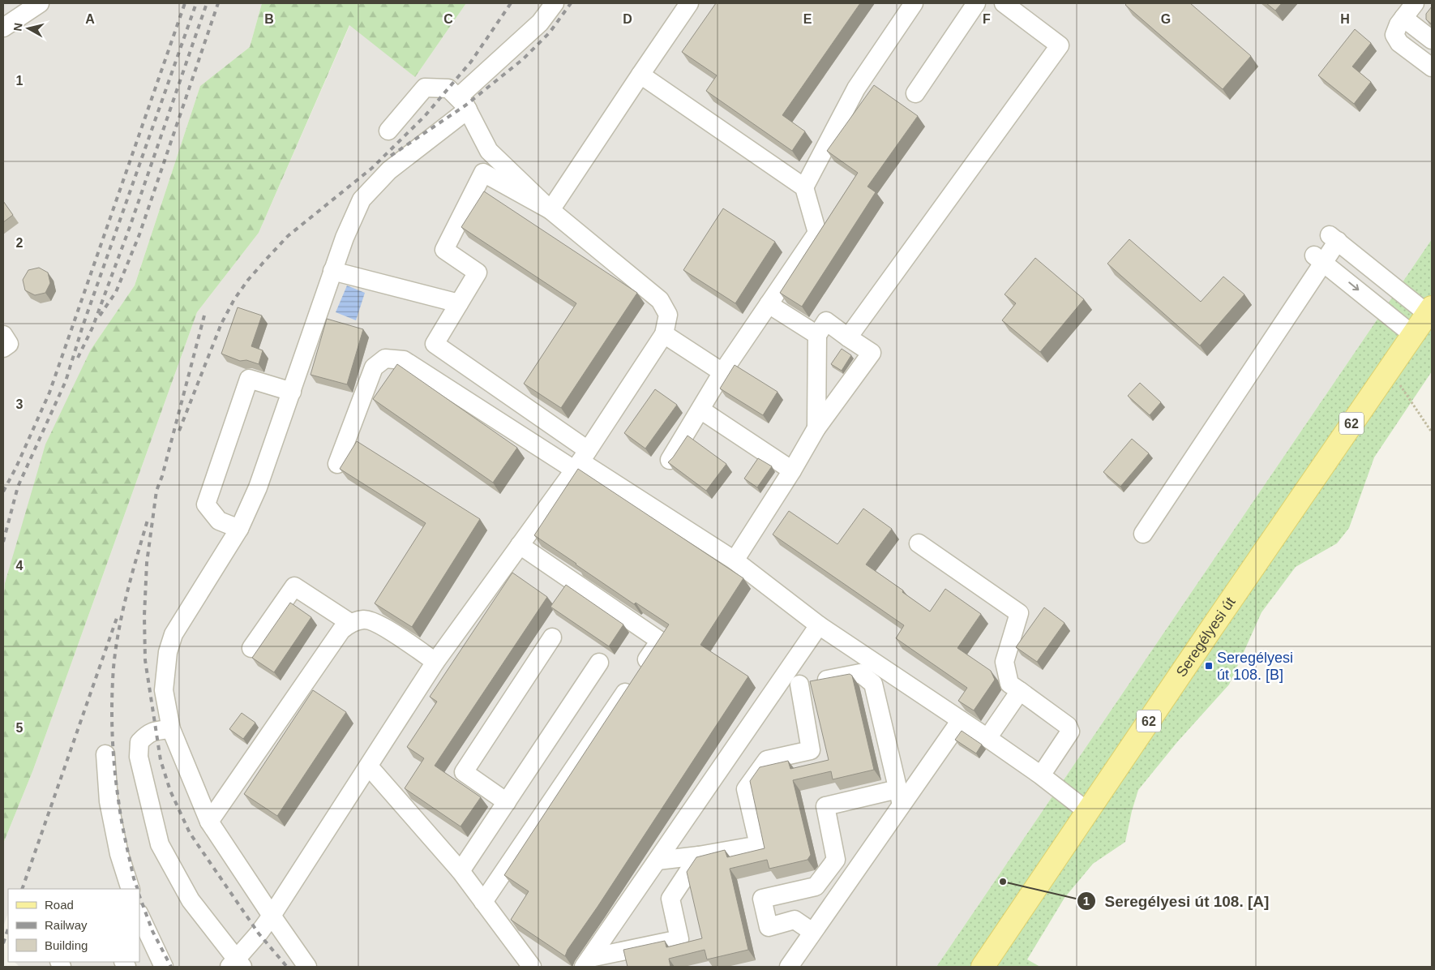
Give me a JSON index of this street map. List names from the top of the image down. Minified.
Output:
{"streets":{"main road":["62","Seregélyesi út"]},"places":{"transit":["Seregélyesi út 108. [B]"],"other":["Seregélyesi út 108. [A]"]},"legend":["Road","Railway","Building"],"north":"left","grid":{"columns":["A","B","C","D","E","F","G","H"],"rows":["1","2","3","4","5"]}}
